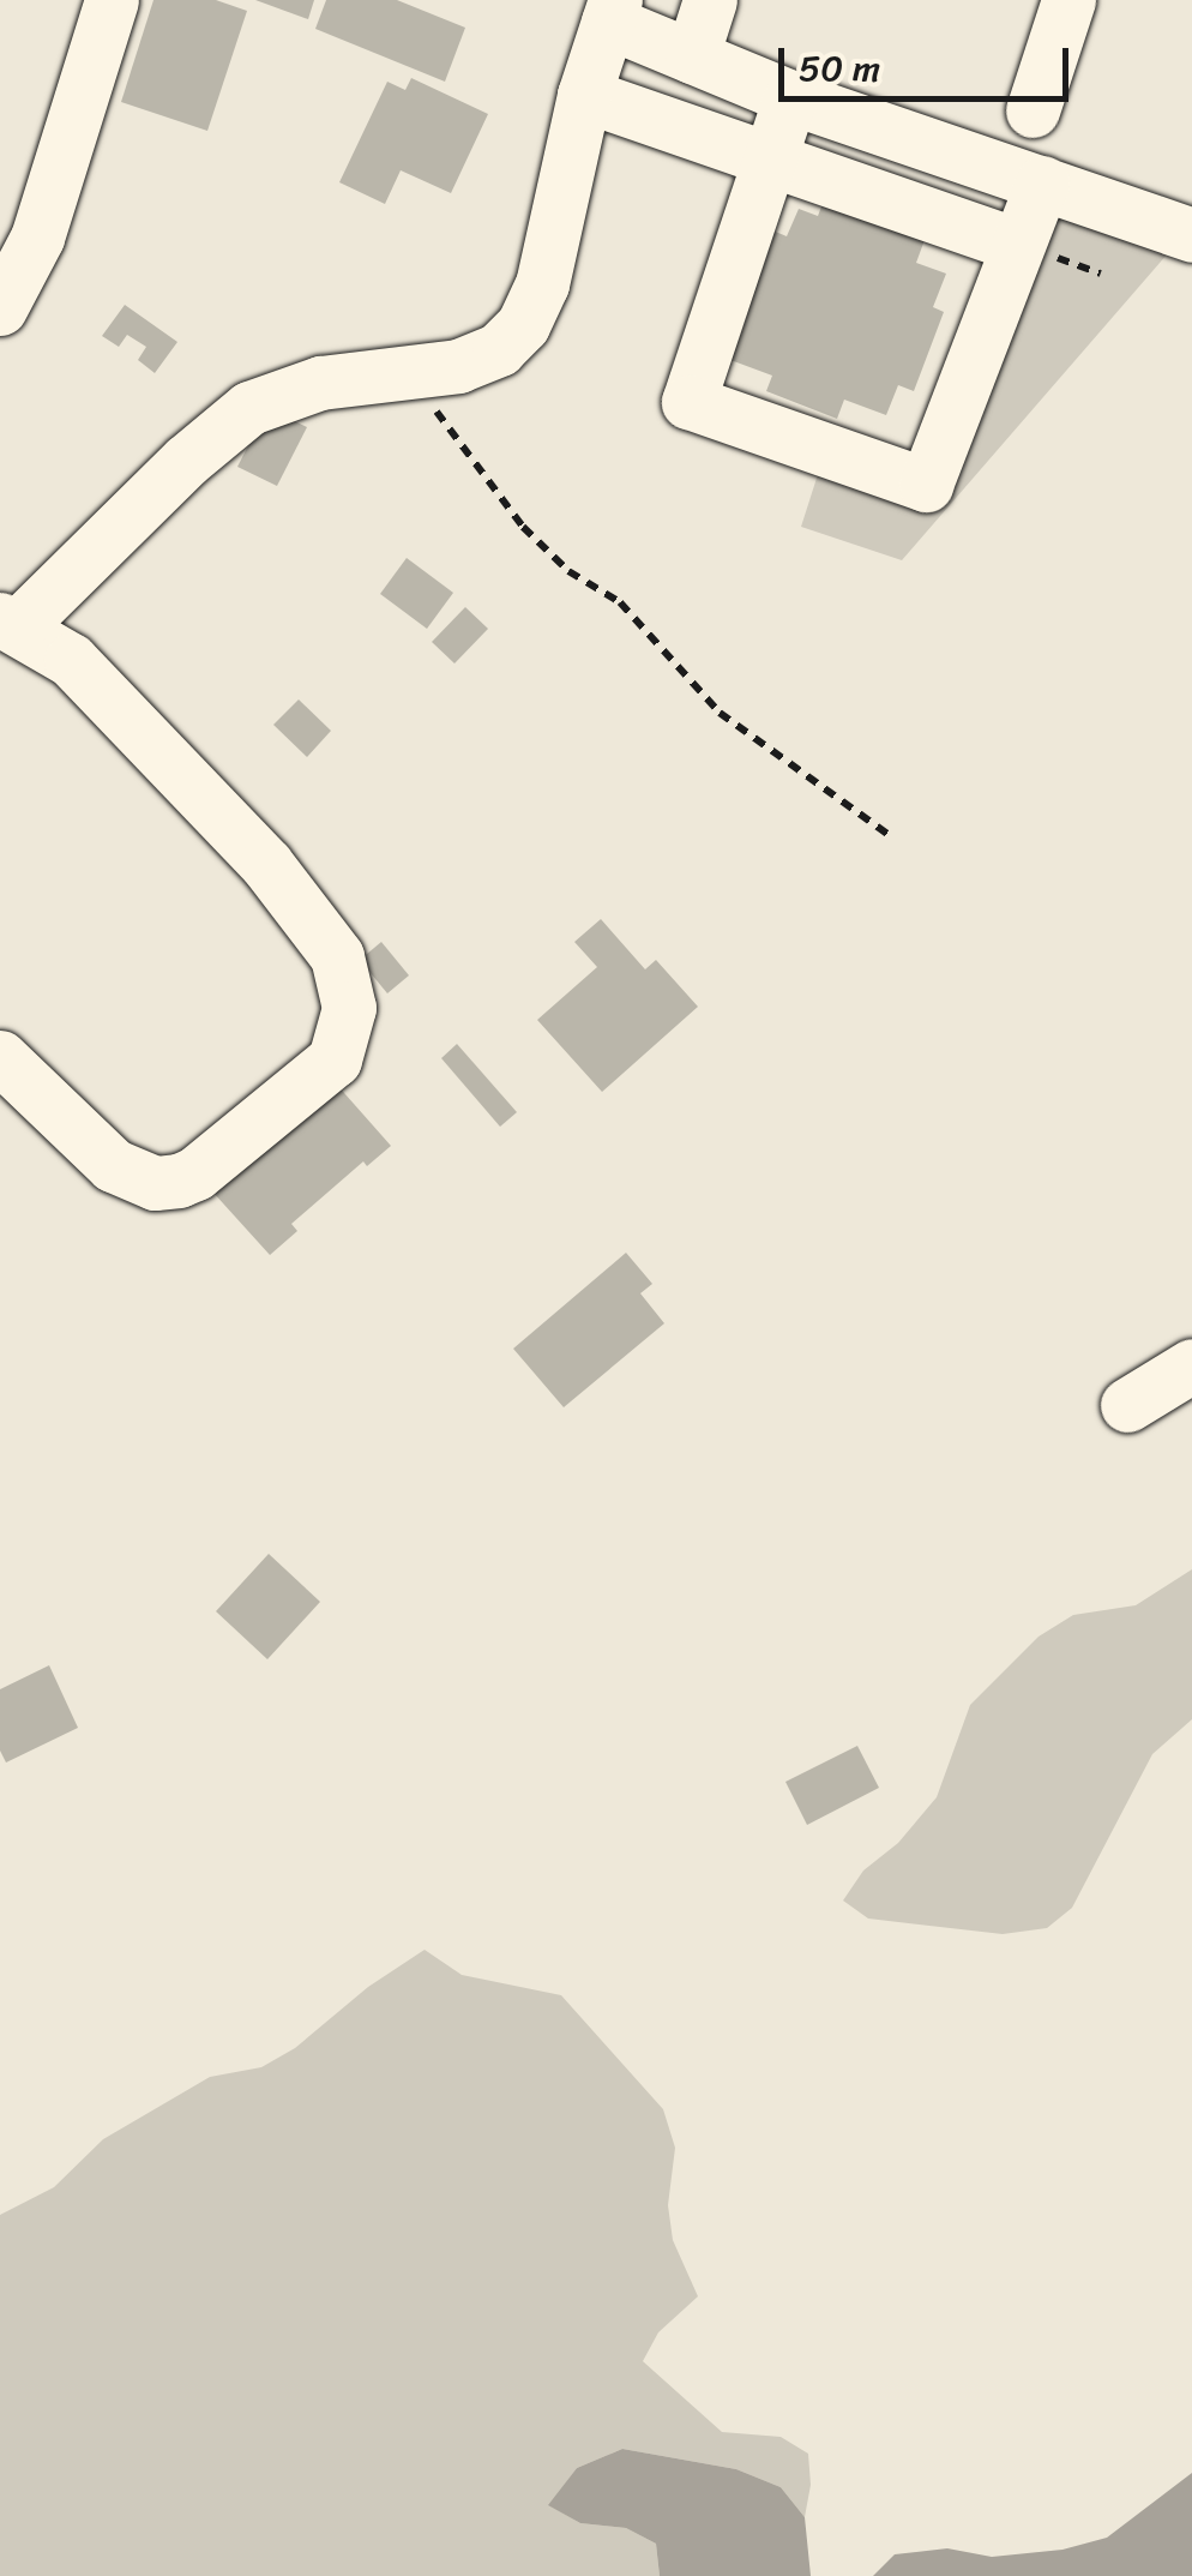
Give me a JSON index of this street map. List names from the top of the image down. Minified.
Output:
{"scale_bar":"50 m"}
